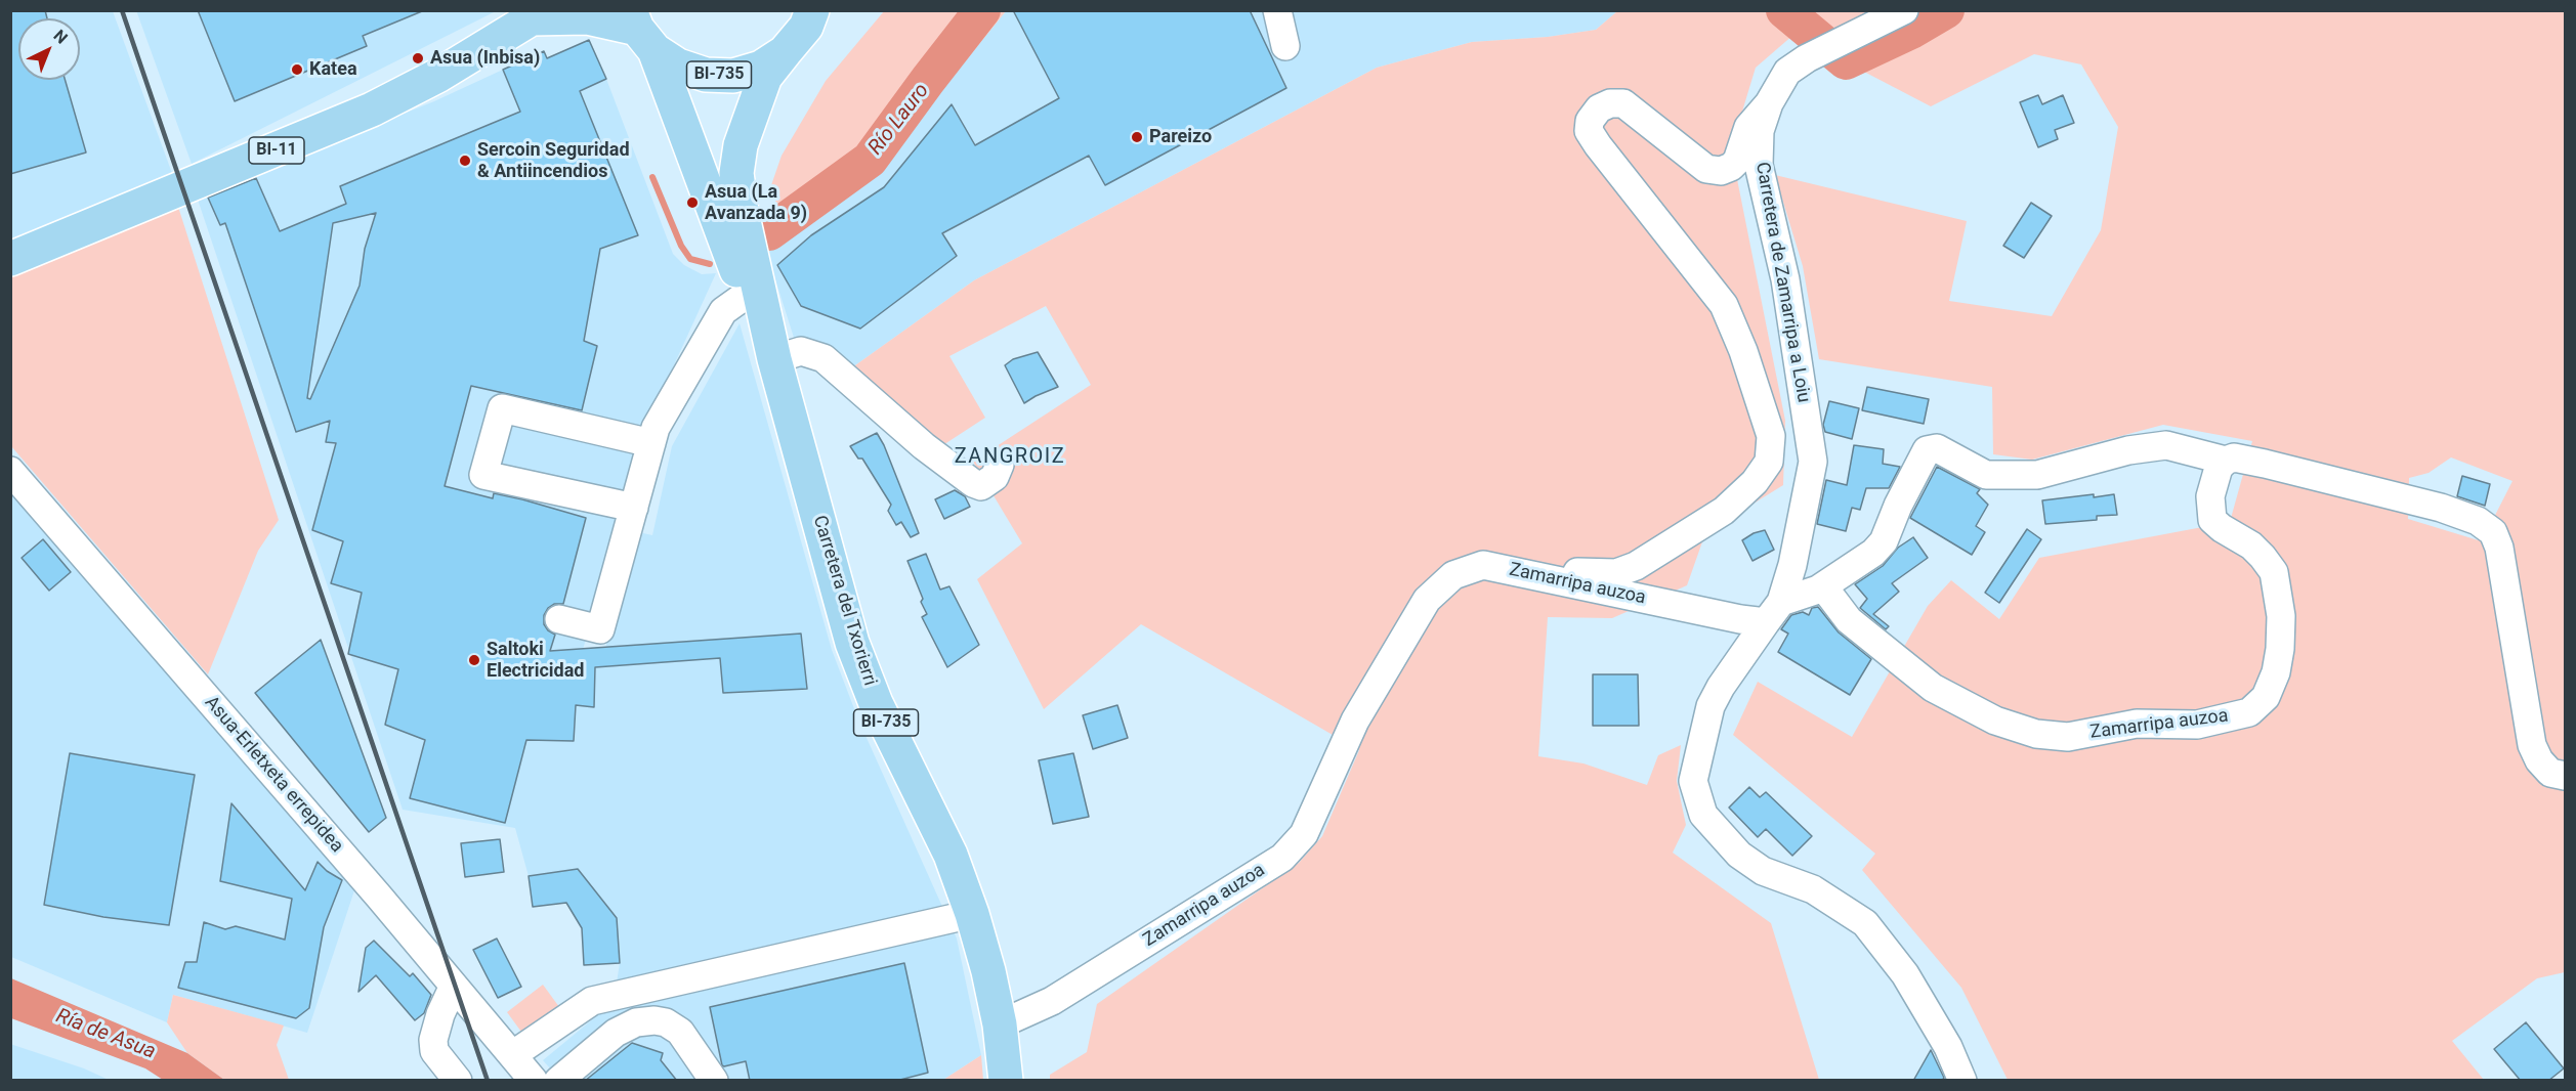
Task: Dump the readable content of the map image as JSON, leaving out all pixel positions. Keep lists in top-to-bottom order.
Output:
{
  "streets": {
    "main road": ["BI-735", "BI-11", "Carretera del Txorierri"],
    "street": ["Carretera de Zamarripa a Loiu", "Zamarripa auzoa", "Asua-Erletxeta errepidea"]
  },
  "crossings": [
    ["BI-735", "BI-11"],
    ["BI-735", "Carretera del Txorierri"],
    ["Carretera de Zamarripa a Loiu", "Zamarripa auzoa"],
    ["Zamarripa auzoa", "Carretera del Txorierri"]
  ],
  "districts": ["ZANGROIZ"],
  "water": ["Río Lauro", "Ría de Asua"],
  "places": [
    "Asua (Inbisa)",
    "Katea",
    "Pareizo",
    "Sercoin Seguridad & Antiincendios",
    "Asua (La Avanzada 9)",
    "Saltoki Electricidad"
  ],
  "north": "top right"
}
